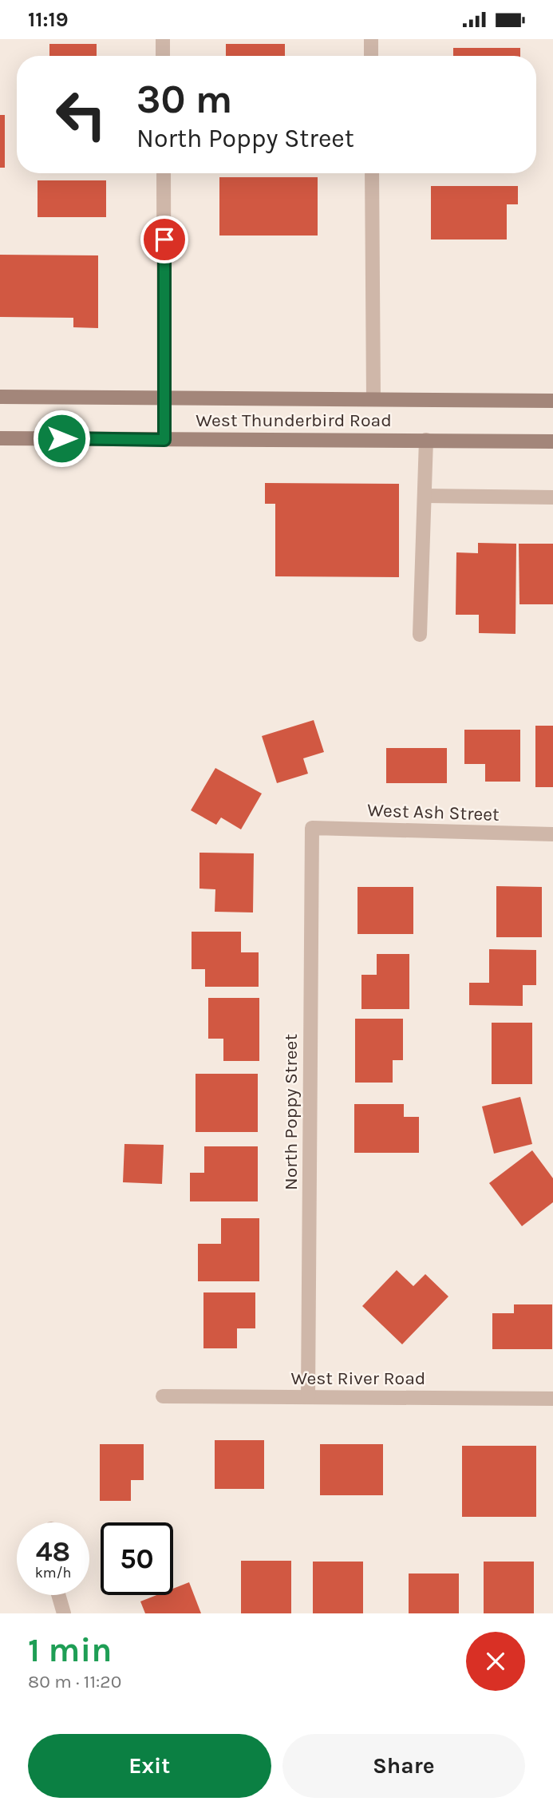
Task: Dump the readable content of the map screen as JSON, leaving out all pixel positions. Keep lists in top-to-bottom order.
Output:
{
  "streets": {
    "main road": ["West Thunderbird Road"],
    "street": ["West Ash Street", "North Poppy Street", "West River Road"]
  },
  "crossings": [
    ["West Ash Street", "North Poppy Street"],
    ["North Poppy Street", "West River Road"]
  ],
  "page": {
    "status": "11:19",
    "turn": ["30 m", "North Poppy Street"],
    "speed": "48 km/h",
    "limit": "50",
    "heading": ["1 min", "80 m · 11:20"],
    "buttons": ["Exit", "Share"]
  }
}
